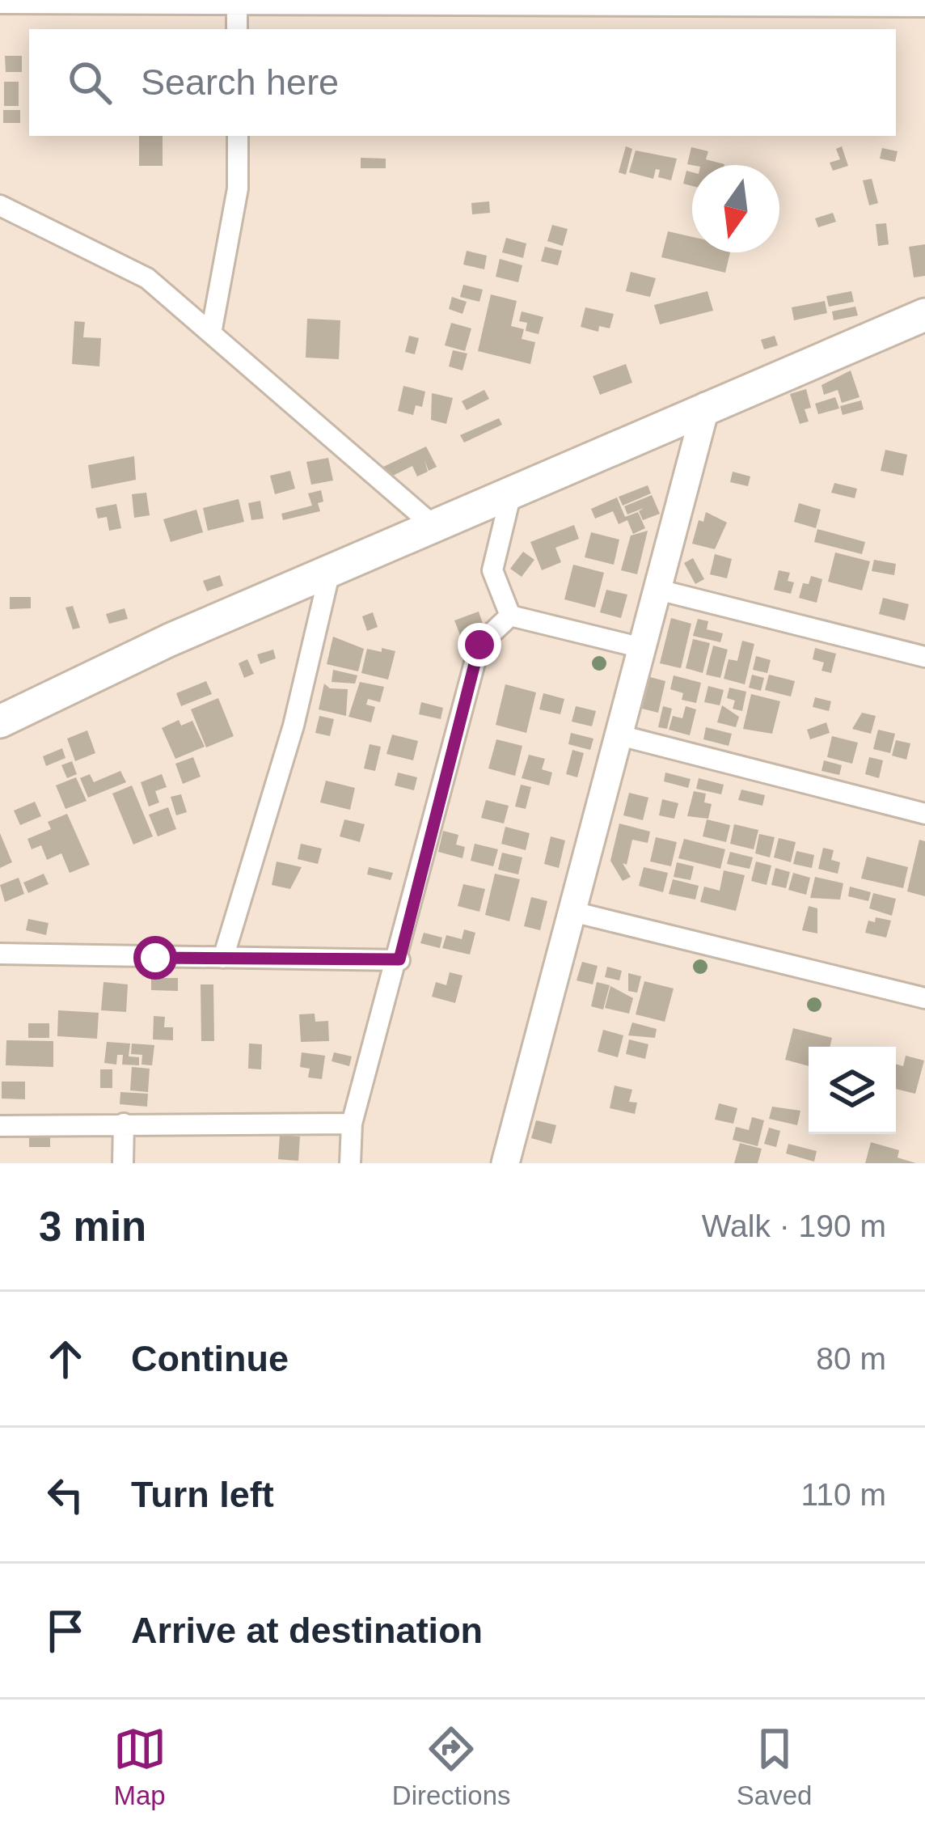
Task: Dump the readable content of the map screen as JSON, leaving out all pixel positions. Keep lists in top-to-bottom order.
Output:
{
  "north": "bottom",
  "page": {
    "search": "Search here",
    "heading": ["3 min", "Walk · 190 m"],
    "list": [
      ["Continue", "80 m"],
      ["Turn left", "110 m"],
      "Arrive at destination"
    ],
    "nav": ["Map", "Directions", "Saved"]
  }
}
